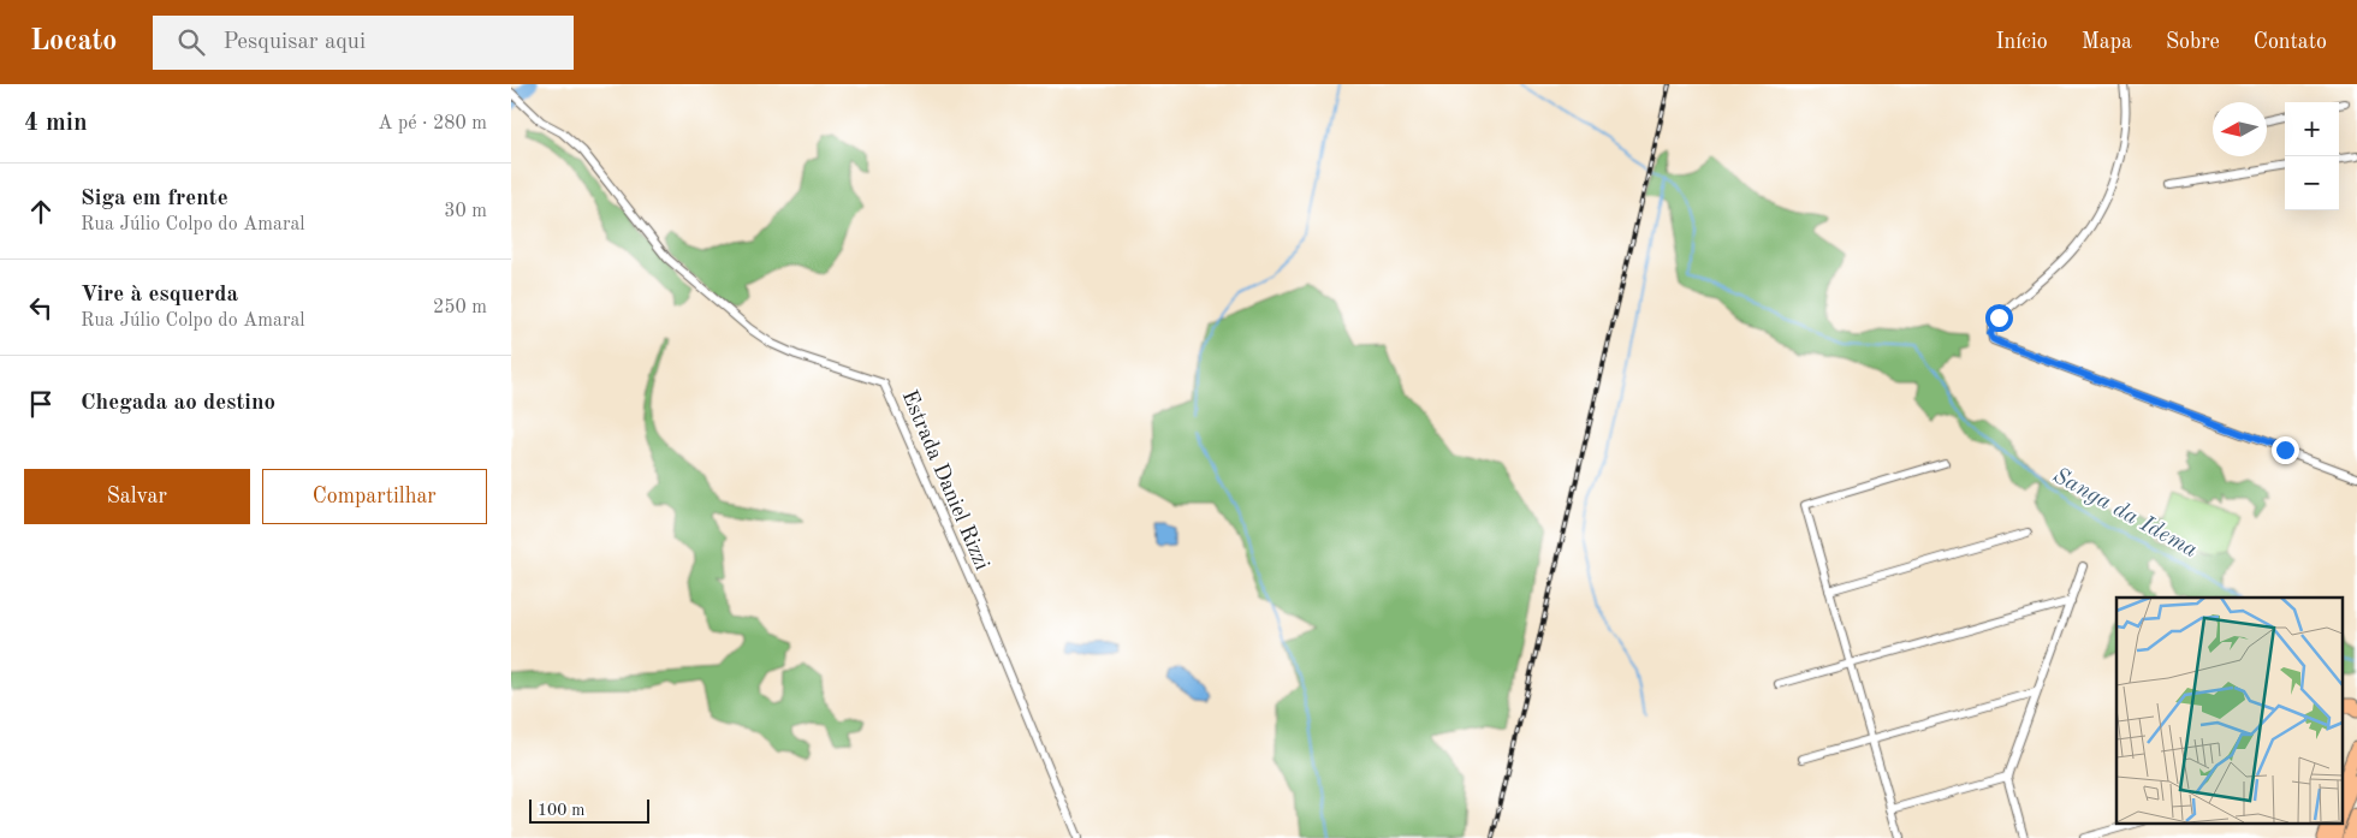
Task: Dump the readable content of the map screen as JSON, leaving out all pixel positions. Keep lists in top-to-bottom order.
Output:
{
  "streets": {
    "street": ["Estrada Daniel Rizzi"]
  },
  "water": ["Sanga da Idema"],
  "scale_bar": "100 m",
  "north": "left",
  "page": {
    "header": "Locato",
    "search": "Pesquisar aqui",
    "nav": [
      "Início",
      "Mapa",
      "Sobre",
      "Contato"
    ],
    "heading": ["4 min", "A pé · 280 m"],
    "map_buttons": ["+", "−"],
    "list": [
      ["Siga em frente", "Rua Júlio Colpo do Amaral", "30 m"],
      ["Vire à esquerda", "Rua Júlio Colpo do Amaral", "250 m"],
      "Chegada ao destino"
    ],
    "buttons": ["Salvar", "Compartilhar"],
    "scale": "100 m"
  }
}
